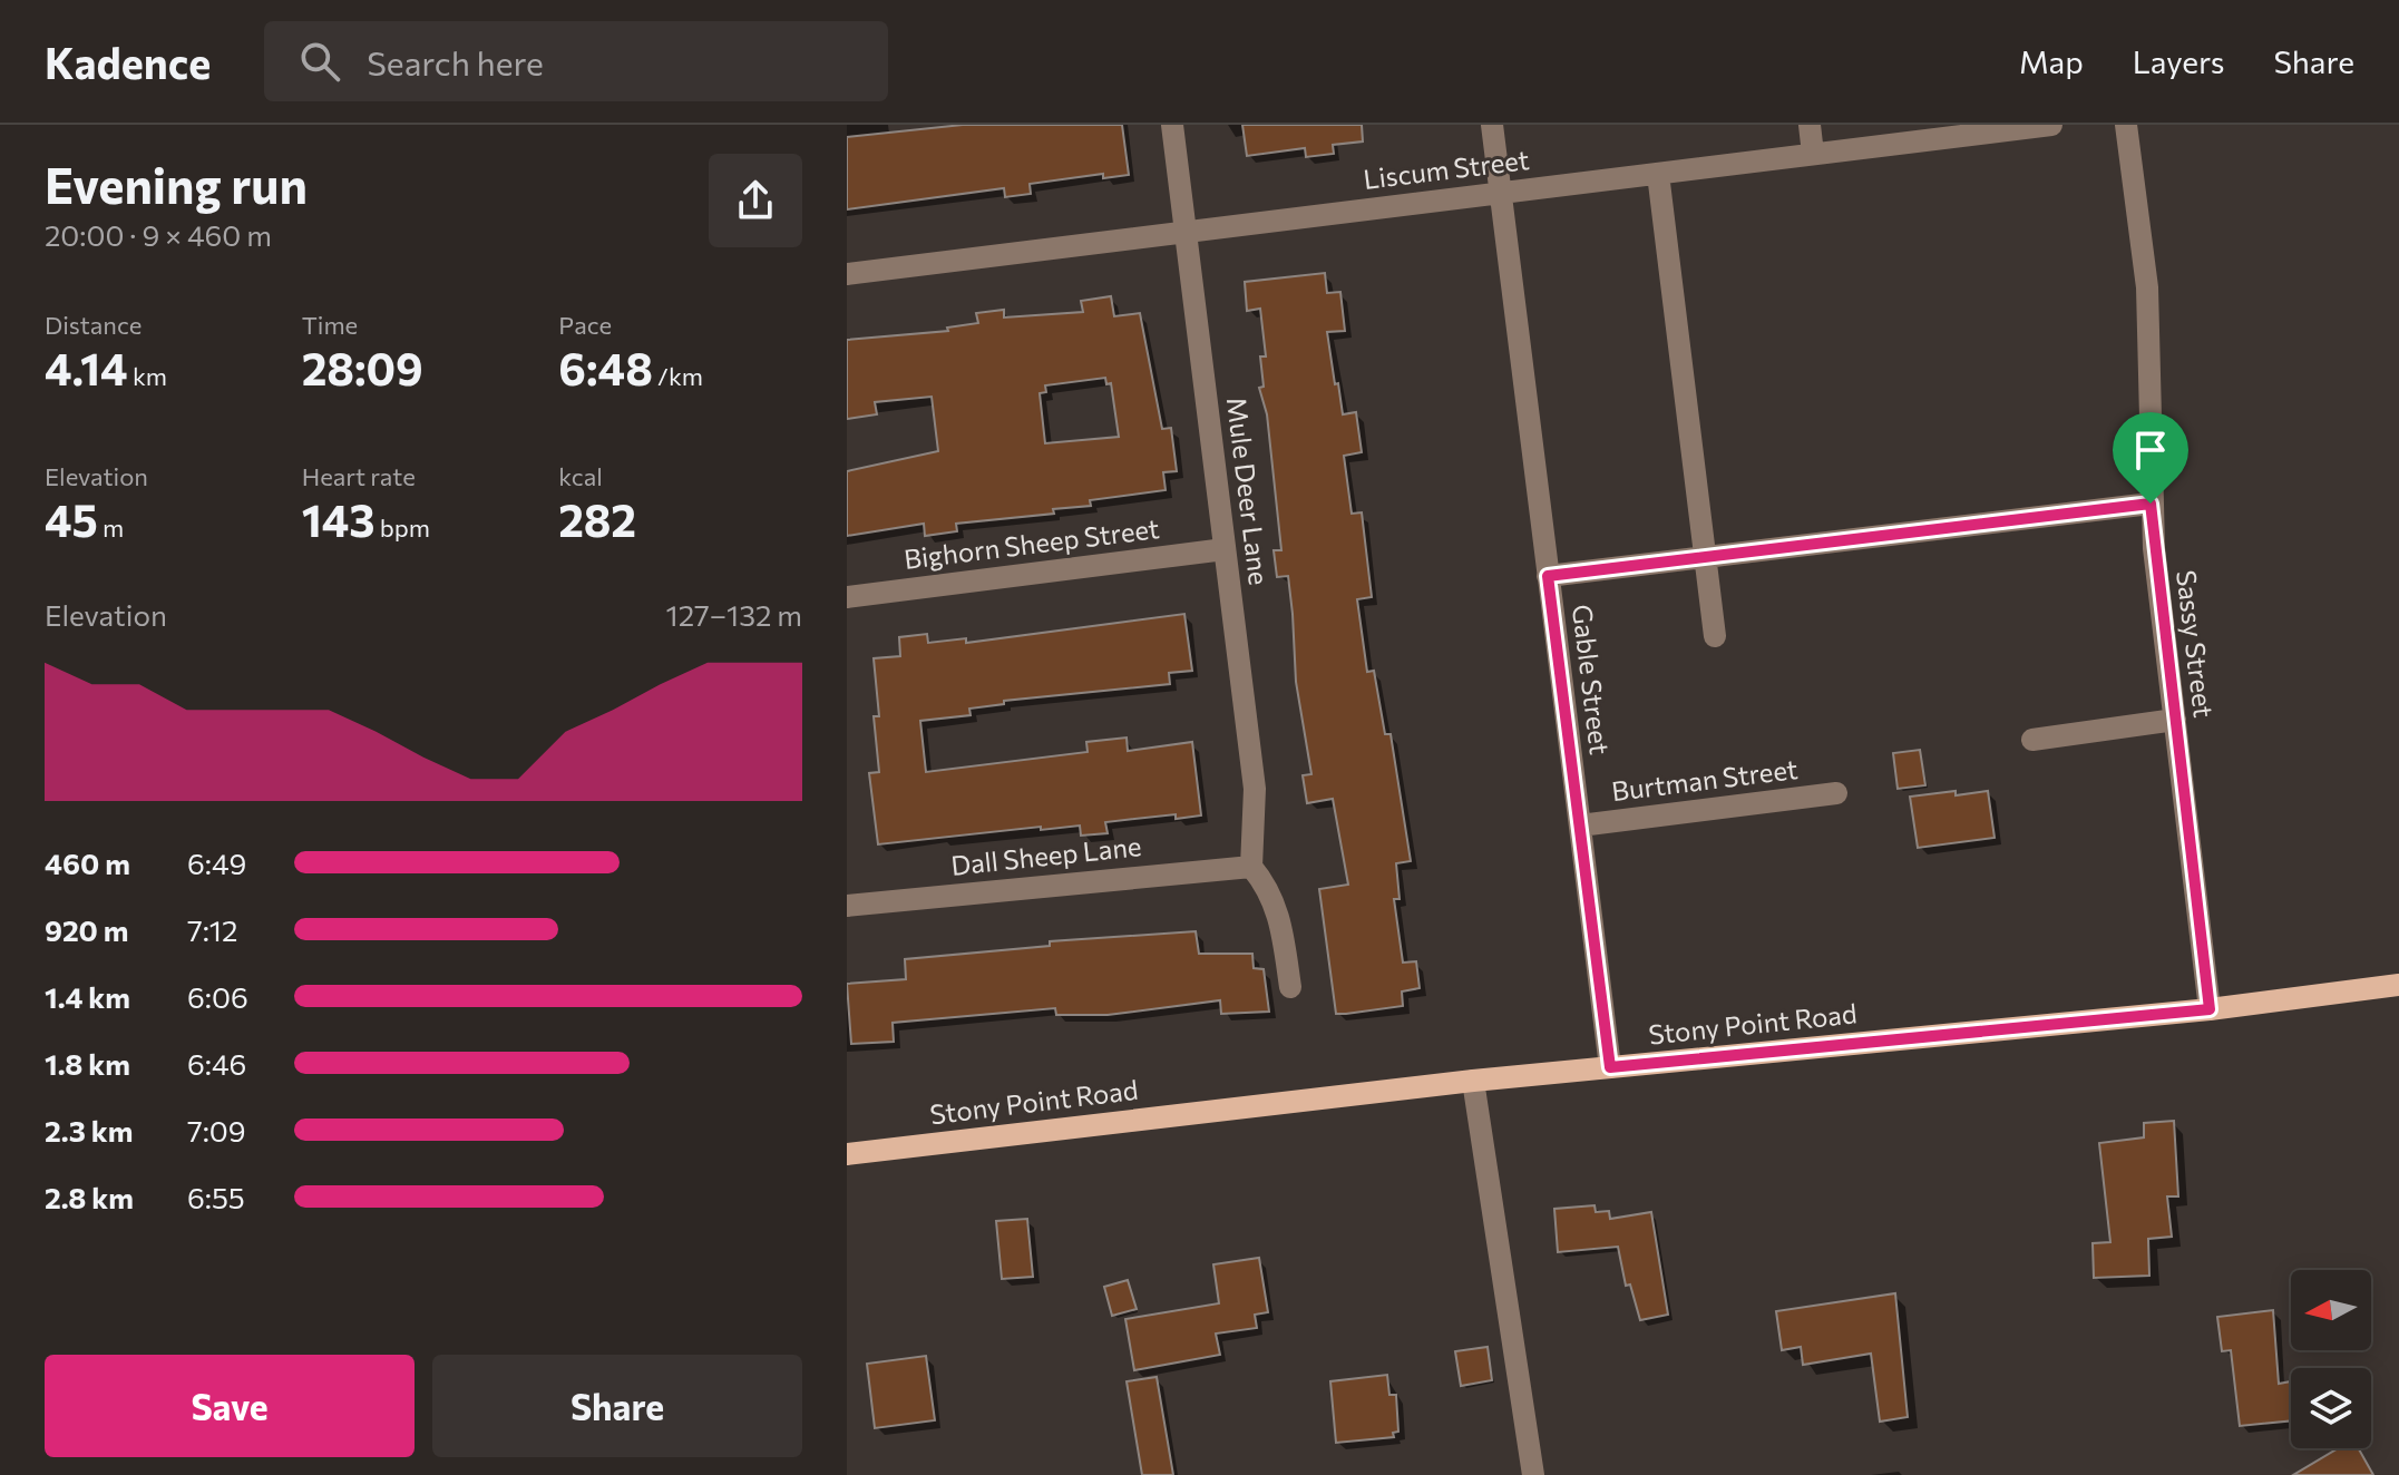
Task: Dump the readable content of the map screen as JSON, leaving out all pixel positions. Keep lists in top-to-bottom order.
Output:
{
  "streets": {
    "main road": ["Stony Point Road"],
    "street": [
      "Liscum Street",
      "Mule Deer Lane",
      "Bighorn Sheep Street",
      "Sassy Street",
      "Gable Street",
      "Burtman Street",
      "Dall Sheep Lane"
    ]
  },
  "crossings": [
    ["Liscum Street", "Mule Deer Lane"],
    ["Liscum Street", "Gable Street"],
    ["Mule Deer Lane", "Bighorn Sheep Street"],
    ["Mule Deer Lane", "Dall Sheep Lane"],
    ["Sassy Street", "Stony Point Road"],
    ["Gable Street", "Burtman Street"],
    ["Gable Street", "Stony Point Road"]
  ],
  "north": "left",
  "page": {
    "header": "Kadence",
    "search": "Search here",
    "nav": ["Map", "Layers", "Share"],
    "heading": ["Evening run", "20:00 · 9 × 460 m"],
    "stats": [
      ["Distance", "4.14 km"],
      ["Time", "28:09"],
      ["Pace", "6:48 /km"],
      ["Elevation", "45 m"],
      ["Heart rate", "143 bpm"],
      ["kcal", "282"]
    ],
    "chart": ["Elevation", "127–132 m"],
    "list": [
      {
        "name": "460 m",
        "note": "6:49"
      },
      {
        "name": "920 m",
        "note": "7:12"
      },
      {
        "name": "1.4 km",
        "note": "6:06"
      },
      {
        "name": "1.8 km",
        "note": "6:46"
      },
      {
        "name": "2.3 km",
        "note": "7:09"
      },
      {
        "name": "2.8 km",
        "note": "6:55"
      }
    ],
    "buttons": ["Save", "Share"]
  }
}
